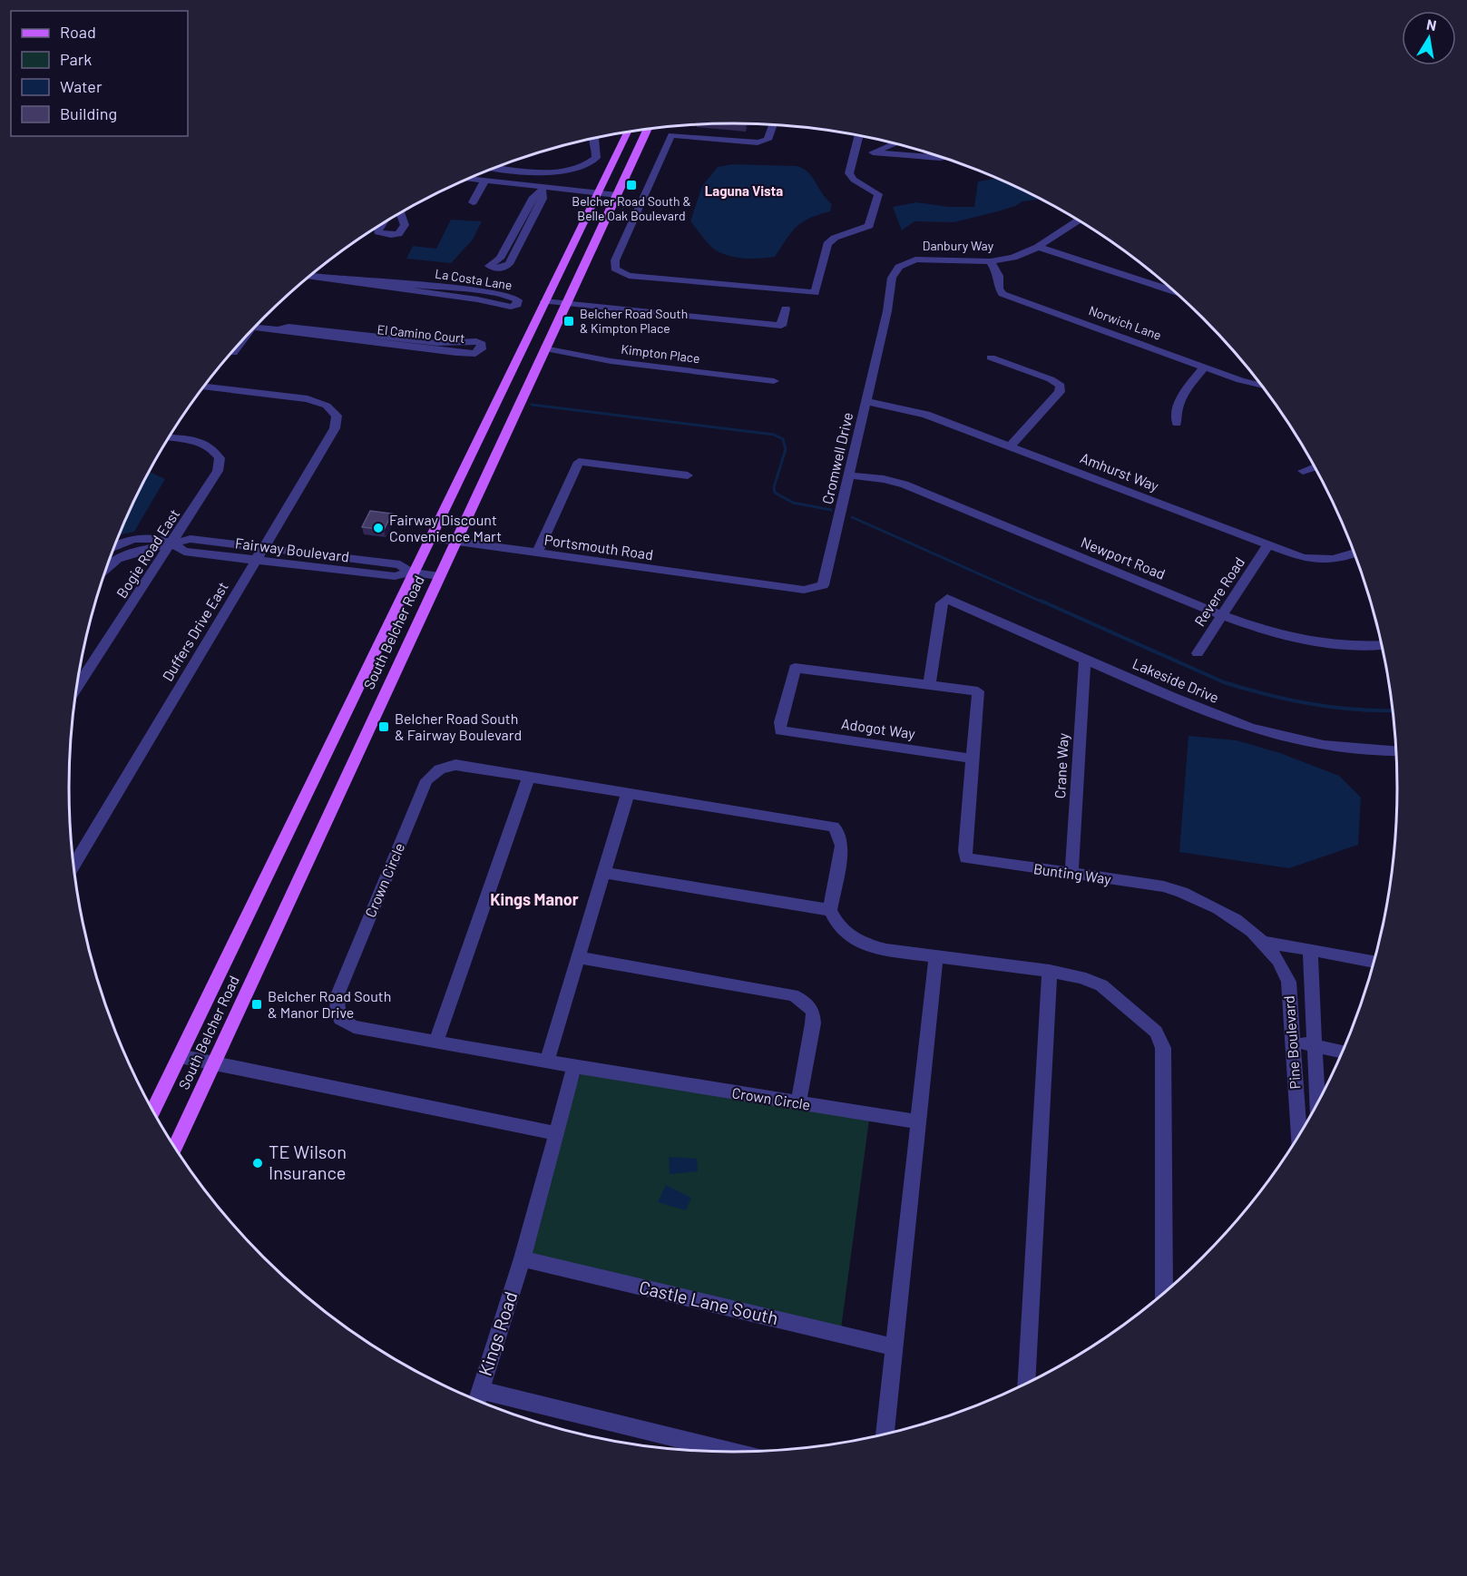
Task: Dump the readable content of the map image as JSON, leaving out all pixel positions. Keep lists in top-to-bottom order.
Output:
{
  "streets": {
    "main road": ["South Belcher Road"],
    "street": [
      "Danbury Way",
      "La Costa Lane",
      "Norwich Lane",
      "El Camino Court",
      "Kimpton Place",
      "Cromwell Drive",
      "Amhurst Way",
      "Portsmouth Road",
      "Fairway Boulevard",
      "Bogie Road East",
      "Newport Road",
      "Revere Road",
      "Duffers Drive East",
      "Lakeside Drive",
      "Adogot Way",
      "Crane Way",
      "Bunting Way",
      "Crown Circle",
      "Pine Boulevard",
      "Castle Lane South",
      "Kings Road"
    ]
  },
  "crossings": [
    ["Danbury Way", "Norwich Lane"],
    ["Danbury Way", "Cromwell Drive"],
    ["Kimpton Place", "South Belcher Road"],
    ["Cromwell Drive", "Amhurst Way"],
    ["Cromwell Drive", "Portsmouth Road"],
    ["Cromwell Drive", "Newport Road"],
    ["Amhurst Way", "Revere Road"],
    ["Portsmouth Road", "South Belcher Road"],
    ["Fairway Boulevard", "Bogie Road East"],
    ["Fairway Boulevard", "Duffers Drive East"],
    ["Fairway Boulevard", "South Belcher Road"],
    ["Newport Road", "Revere Road"],
    ["Lakeside Drive", "Adogot Way"],
    ["Lakeside Drive", "Crane Way"],
    ["Adogot Way", "Bunting Way"],
    ["Crane Way", "Bunting Way"],
    ["Bunting Way", "Pine Boulevard"],
    ["Crown Circle", "Kings Road"],
    ["Castle Lane South", "Kings Road"]
  ],
  "districts": ["Laguna Vista", "Kings Manor"],
  "places": {
    "transit": [
      "Belcher Road South & Belle Oak Boulevard",
      "Belcher Road South & Kimpton Place",
      "Belcher Road South & Fairway Boulevard",
      "Belcher Road South & Manor Drive"
    ],
    "other": ["Fairway Discount Convenience Mart", "TE Wilson Insurance"]
  },
  "legend": [
    "Road",
    "Park",
    "Water",
    "Building"
  ],
  "north": "top"
}
